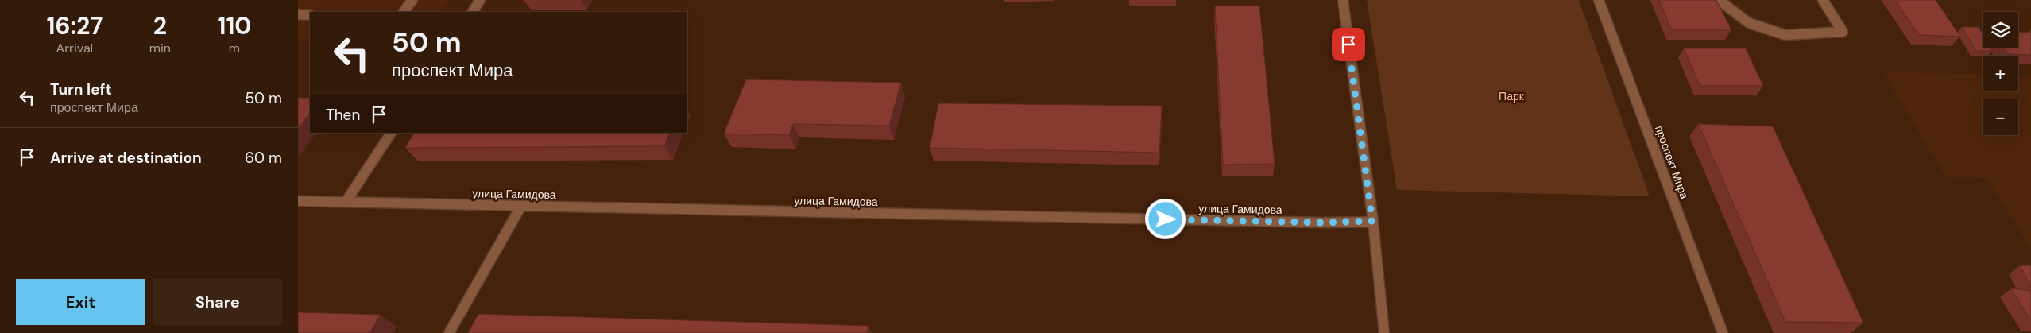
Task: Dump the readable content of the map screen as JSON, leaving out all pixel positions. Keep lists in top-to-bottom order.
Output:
{
  "streets": {
    "street": ["проспект Мира", "улица Гамидова"]
  },
  "parks": ["Парк"],
  "page": {
    "eta": [
      "16:27",
      "Arrival",
      "2",
      "min",
      "110",
      "m"
    ],
    "map_buttons": ["+", "−"],
    "turn": ["50 m", "проспект Мира"],
    "list": [
      {
        "name": "Turn left",
        "note": "проспект Мира",
        "value": "50 m"
      },
      {
        "name": "Arrive at destination",
        "value": "60 m"
      }
    ],
    "then": "Then",
    "buttons": ["Exit", "Share"]
  }
}
